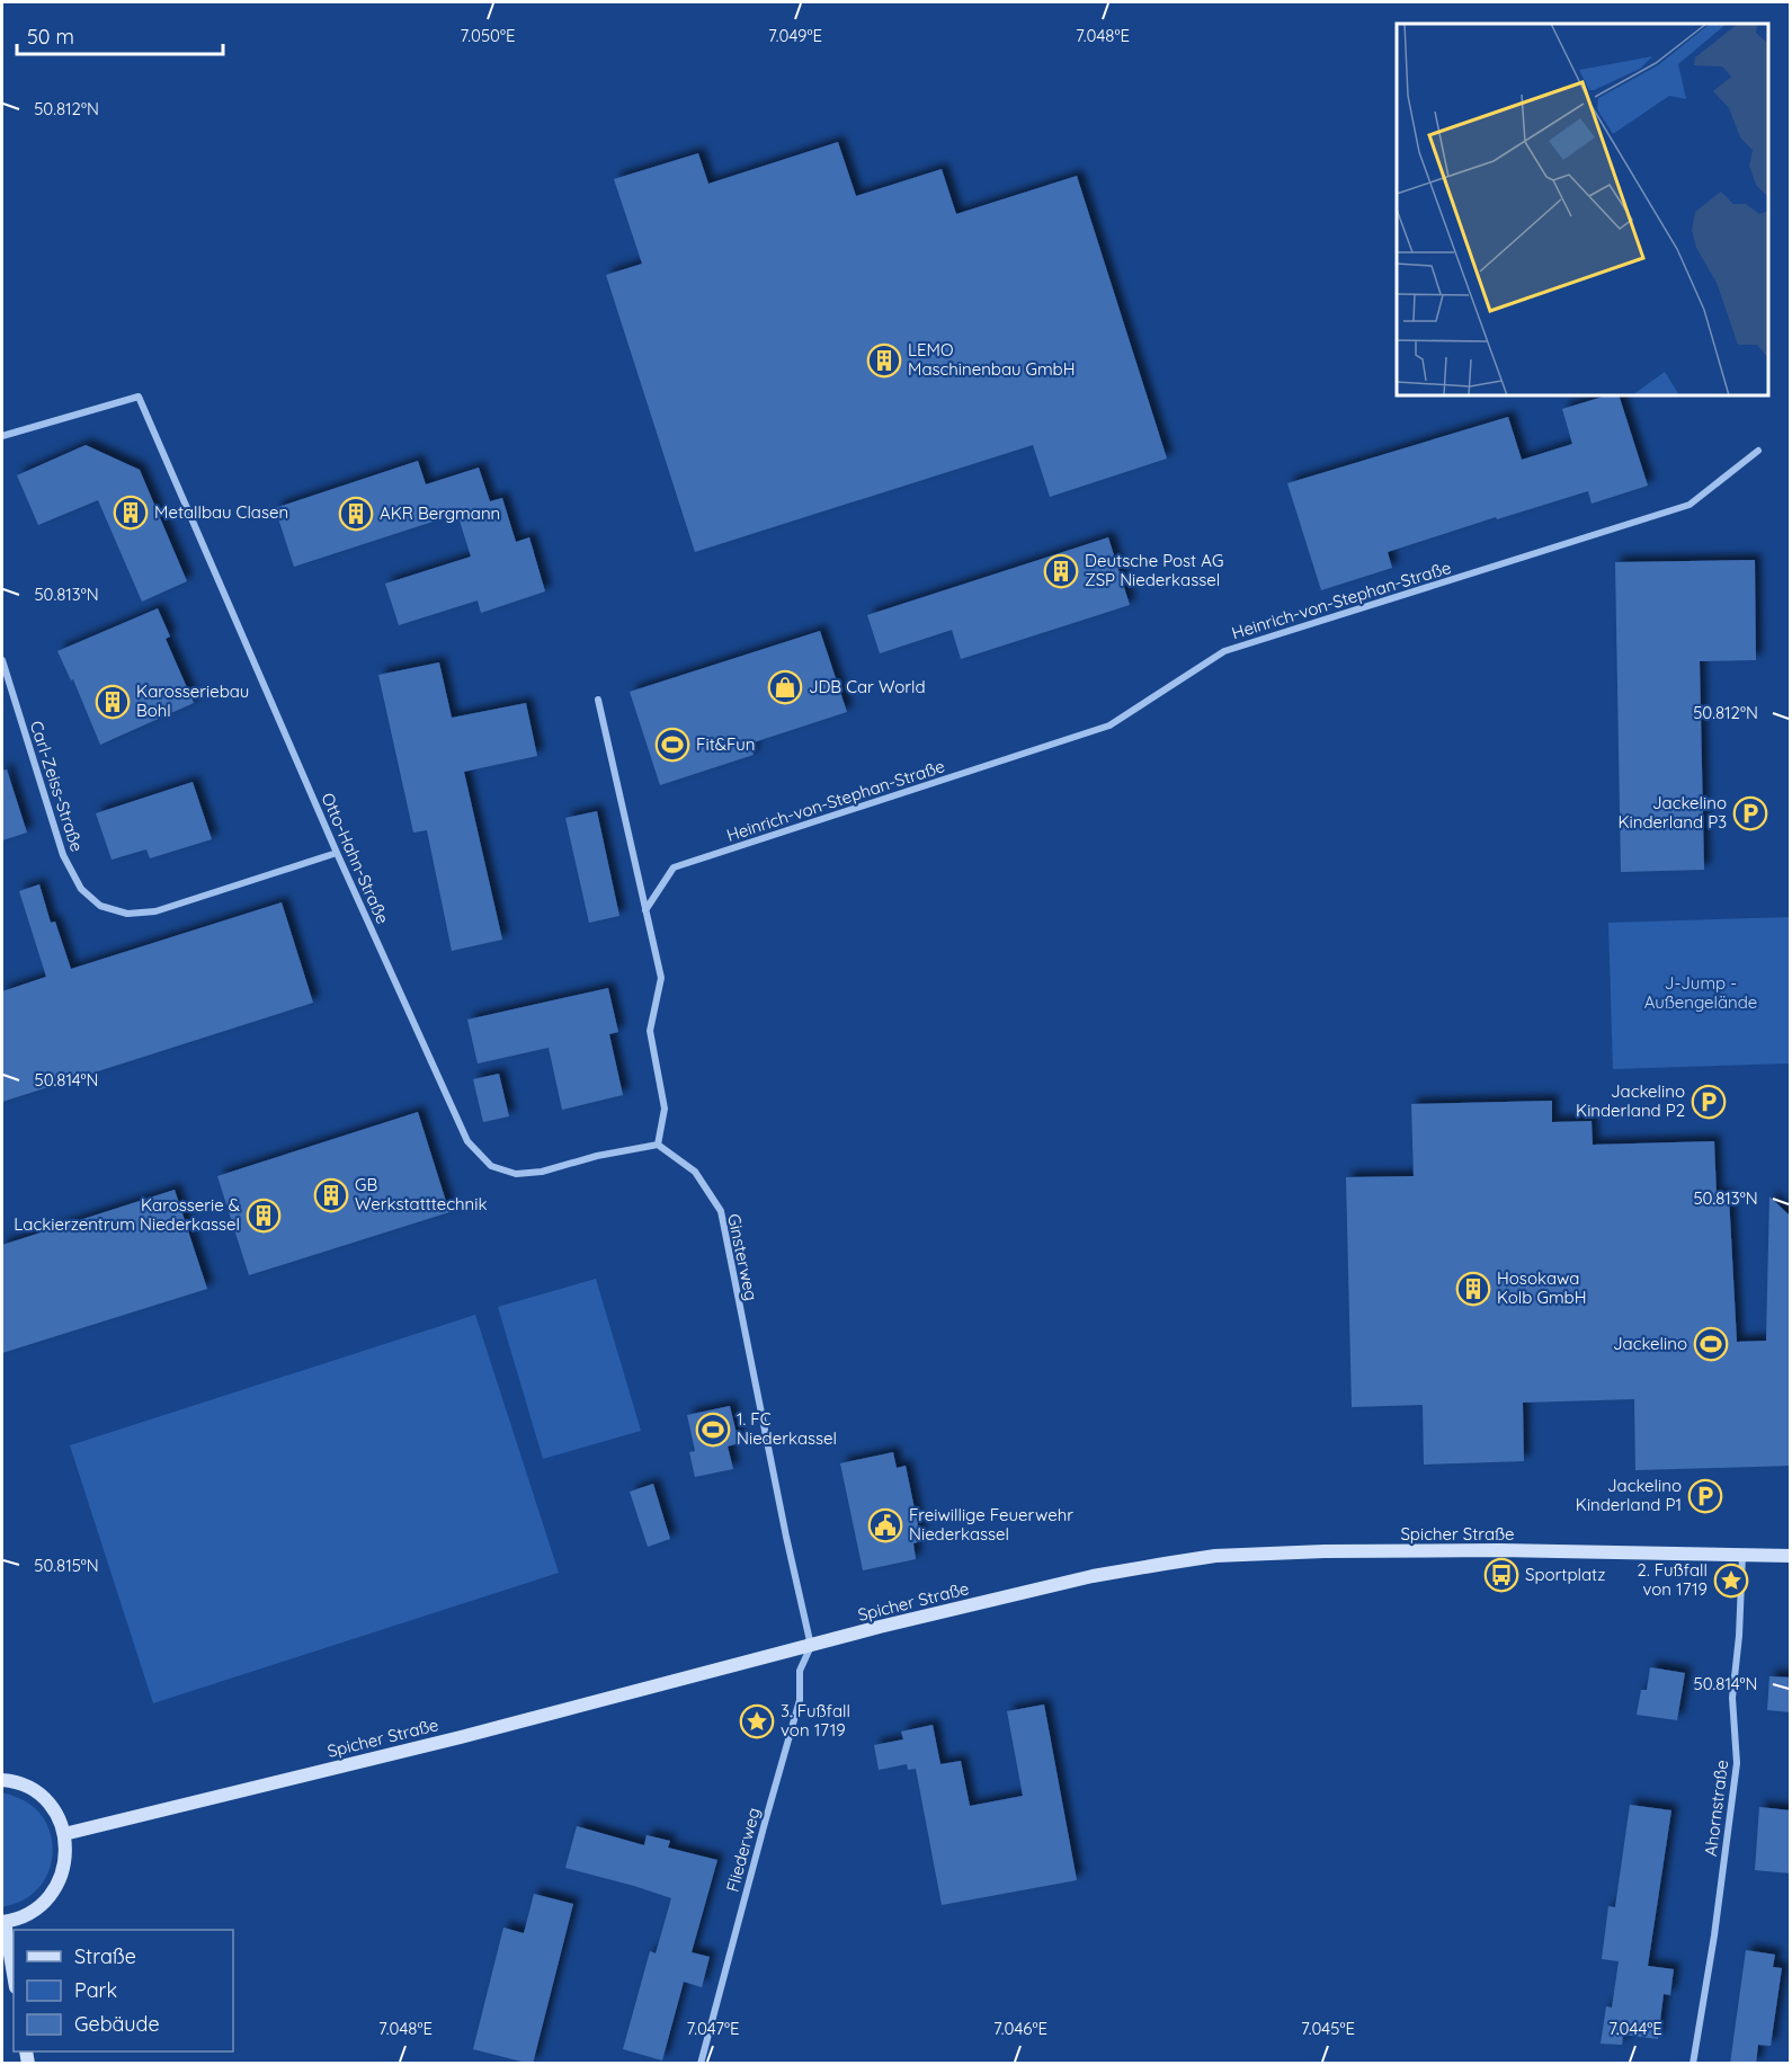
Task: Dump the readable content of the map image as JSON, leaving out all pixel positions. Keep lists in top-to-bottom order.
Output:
{
  "streets": {
    "street": [
      "Heinrich-von-Stephan-Straße",
      "Carl-Zeiss-Straße",
      "Otto-Hahn-Straße",
      "Ginsterweg",
      "Spicher Straße",
      "Ahornstraße",
      "Fliederweg"
    ]
  },
  "crossings": [
    ["Carl-Zeiss-Straße", "Otto-Hahn-Straße"],
    ["Otto-Hahn-Straße", "Ginsterweg"],
    ["Ginsterweg", "Spicher Straße"],
    ["Ginsterweg", "Fliederweg"],
    ["Spicher Straße", "Ahornstraße"],
    ["Spicher Straße", "Fliederweg"]
  ],
  "parks": ["J-Jump - Außengelände"],
  "places": {
    "building": [
      "LEMO Maschinenbau GmbH",
      "Metallbau Clasen",
      "AKR Bergmann",
      "Deutsche Post AG ZSP Niederkassel",
      "Karosseriebau Bohl",
      "GB Werkstatttechnik",
      "Karosserie & Lackierzentrum Niederkassel",
      "Hosokawa Kolb GmbH"
    ],
    "shop": ["JDB Car World"],
    "sports": ["Fit&Fun", "Jackelino", "1. FC Niederkassel"],
    "parking": ["Jackelino Kinderland P3", "Jackelino Kinderland P2", "Jackelino Kinderland P1"],
    "public building": ["Freiwillige Feuerwehr Niederkassel"],
    "bus stop": ["Sportplatz"],
    "place": ["2. Fußfall von 1719", "3. Fußfall von 1719"]
  },
  "legend": ["Straße", "Park", "Gebäude"],
  "scale_bar": "50 m",
  "coordinates": [
    "7.049°E",
    "7.048°E",
    "7.050°E",
    "50.812°N",
    "50.813°N",
    "50.814°N",
    "50.815°N",
    "7.047°E",
    "7.046°E",
    "7.045°E",
    "7.044°E"
  ]
}
